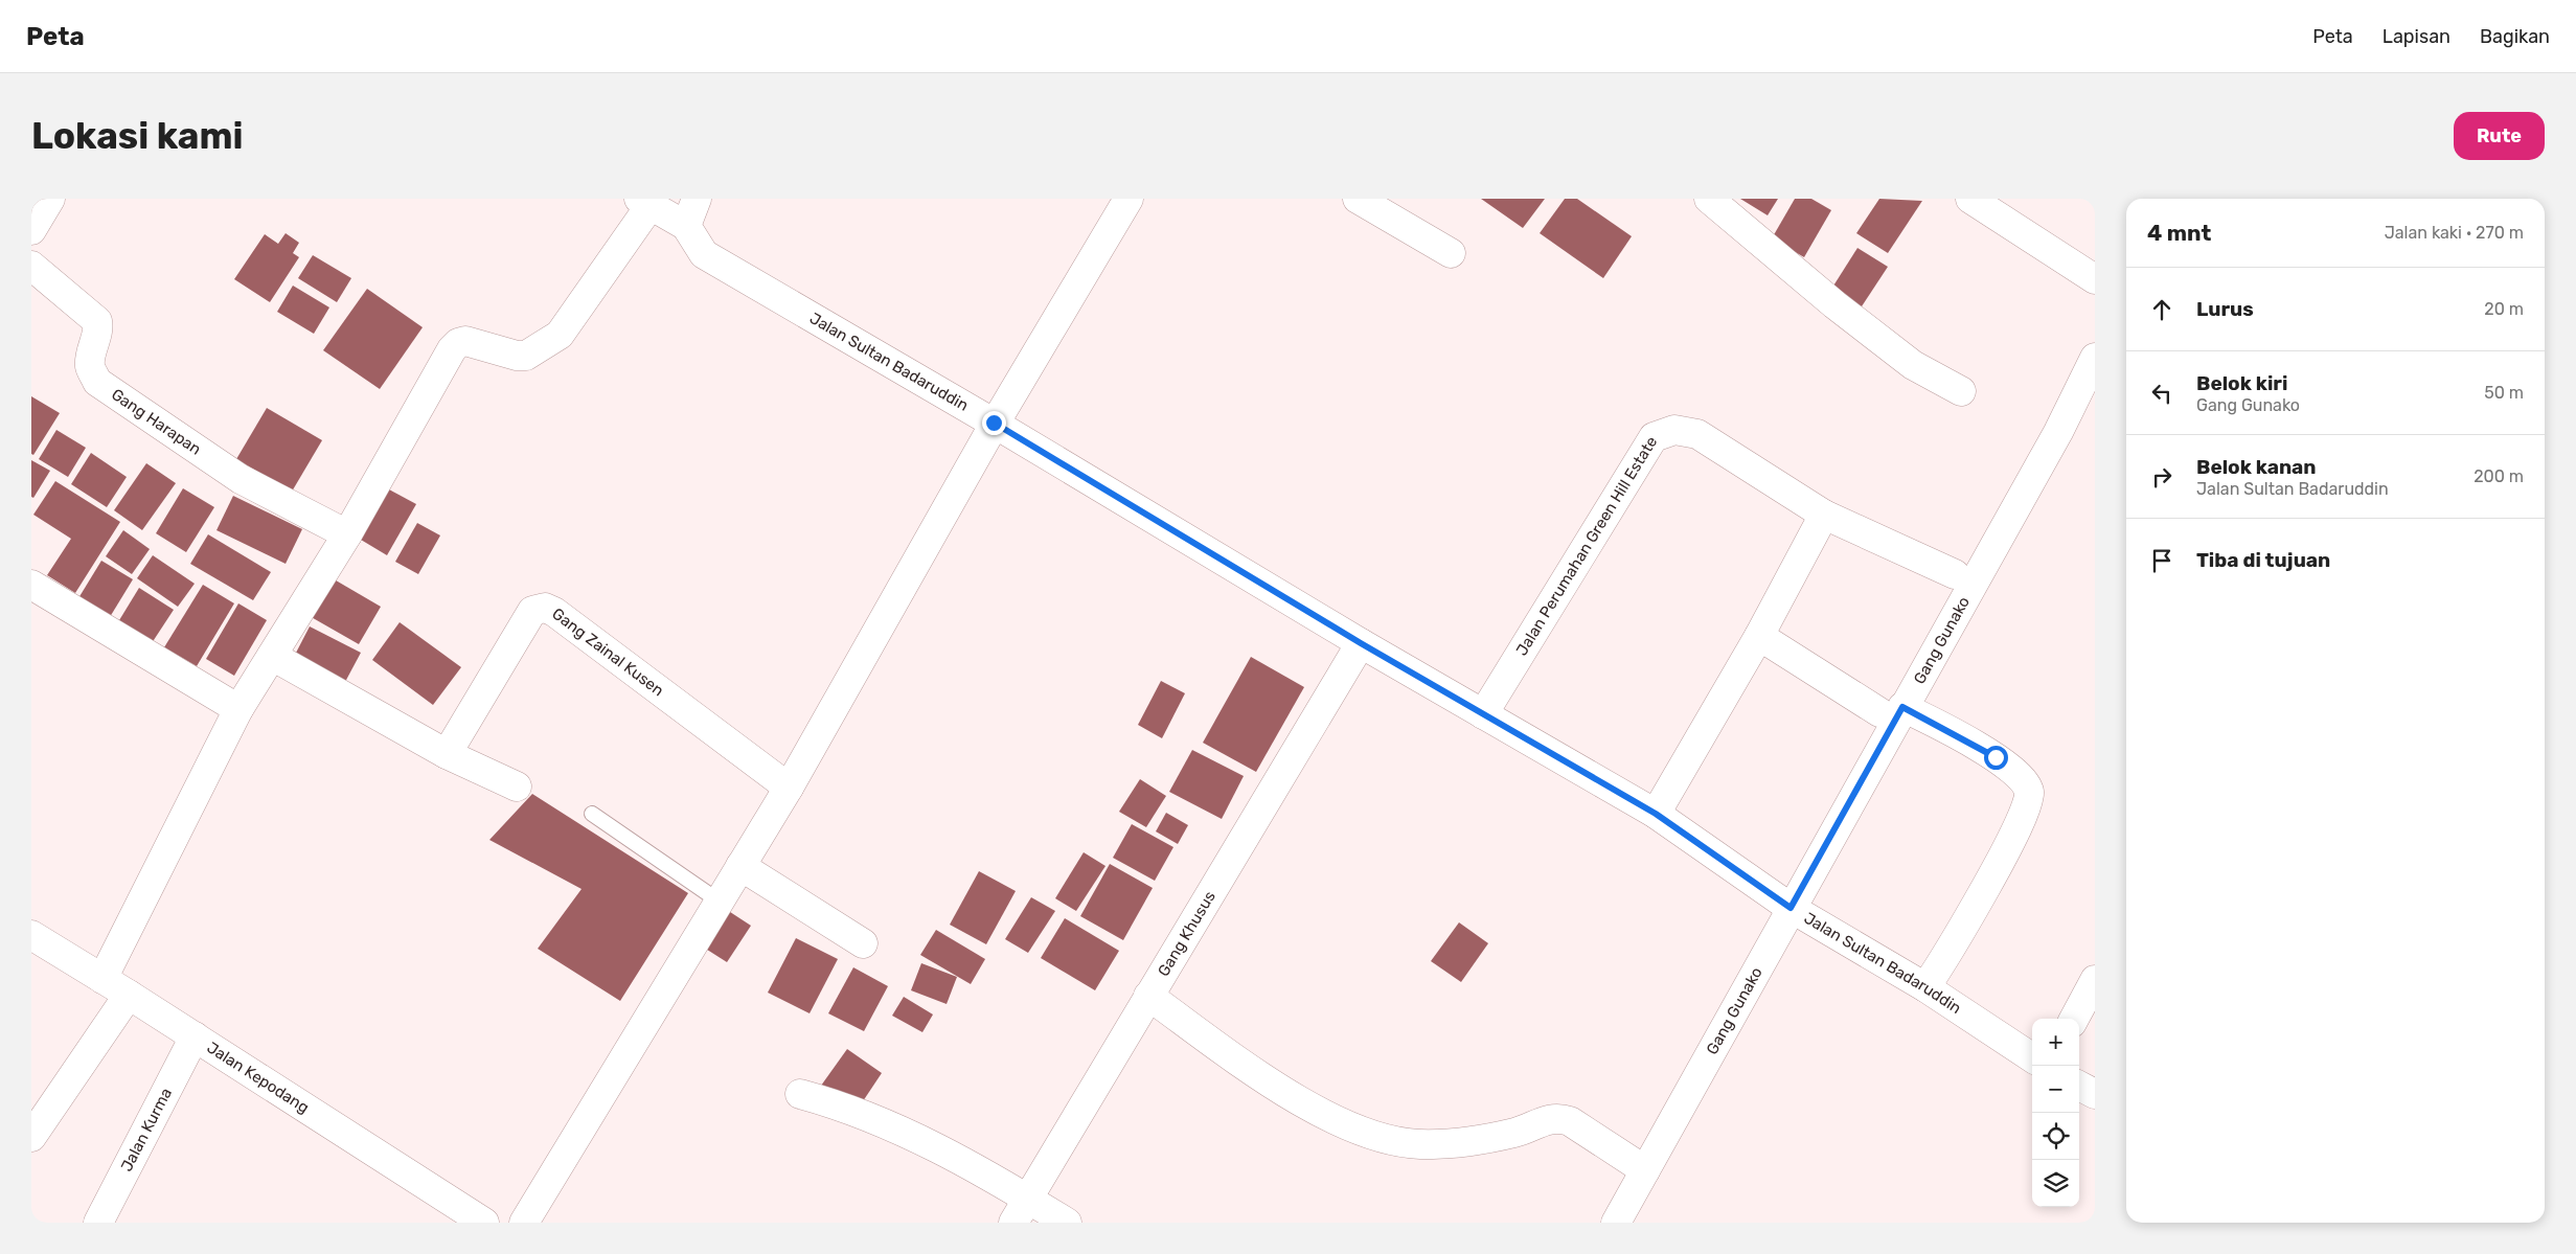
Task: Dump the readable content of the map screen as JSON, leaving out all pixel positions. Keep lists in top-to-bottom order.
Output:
{
  "streets": {
    "street": [
      "Jalan Sultan Badaruddin",
      "Gang Harapan",
      "Jalan Perumahan Green Hill Estate",
      "Gang Gunako",
      "Gang Zainal Kusen",
      "Gang Khusus",
      "Jalan Kepodang",
      "Jalan Kurma"
    ]
  },
  "crossings": [
    ["Jalan Sultan Badaruddin", "Jalan Perumahan Green Hill Estate"],
    ["Jalan Sultan Badaruddin", "Gang Gunako"],
    ["Jalan Sultan Badaruddin", "Gang Khusus"],
    ["Jalan Kepodang", "Jalan Kurma"]
  ],
  "page": {
    "header": "Peta",
    "nav": ["Peta", "Lapisan", "Bagikan"],
    "buttons": "Rute",
    "title": "Lokasi kami",
    "heading": ["4 mnt", "Jalan kaki · 270 m"],
    "list": [
      ["Lurus", "20 m"],
      ["Belok kiri", "Gang Gunako", "50 m"],
      ["Belok kanan", "Jalan Sultan Badaruddin", "200 m"],
      "Tiba di tujuan"
    ],
    "map_buttons": ["+", "−"]
  }
}
